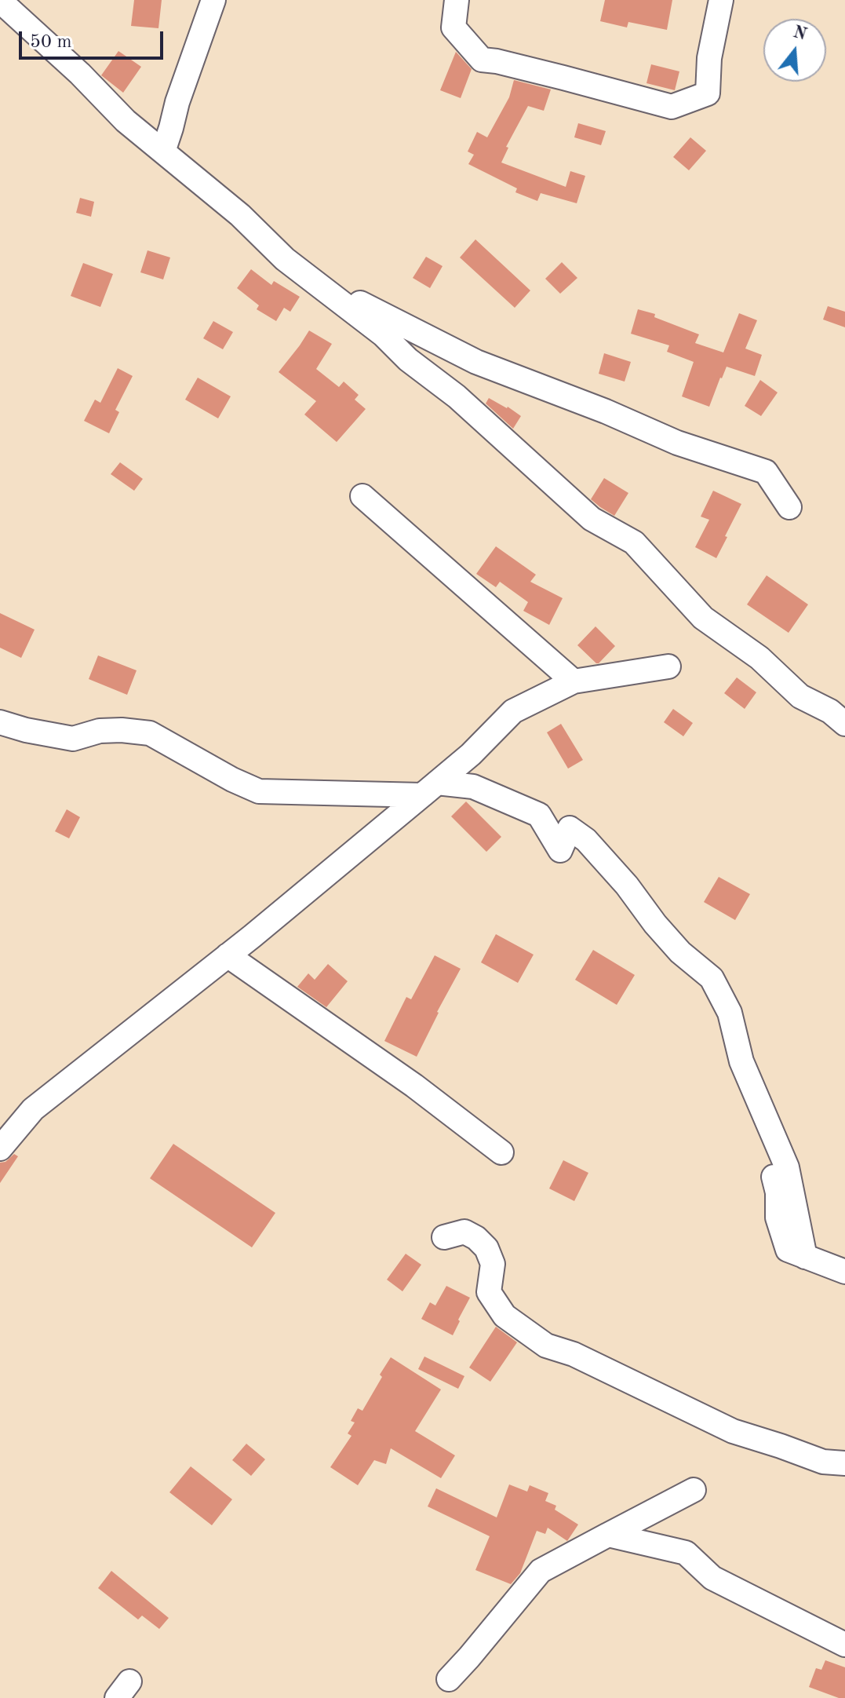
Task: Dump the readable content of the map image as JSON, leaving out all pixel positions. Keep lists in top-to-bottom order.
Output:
{
  "scale_bar": "50 m",
  "north": "top"
}
